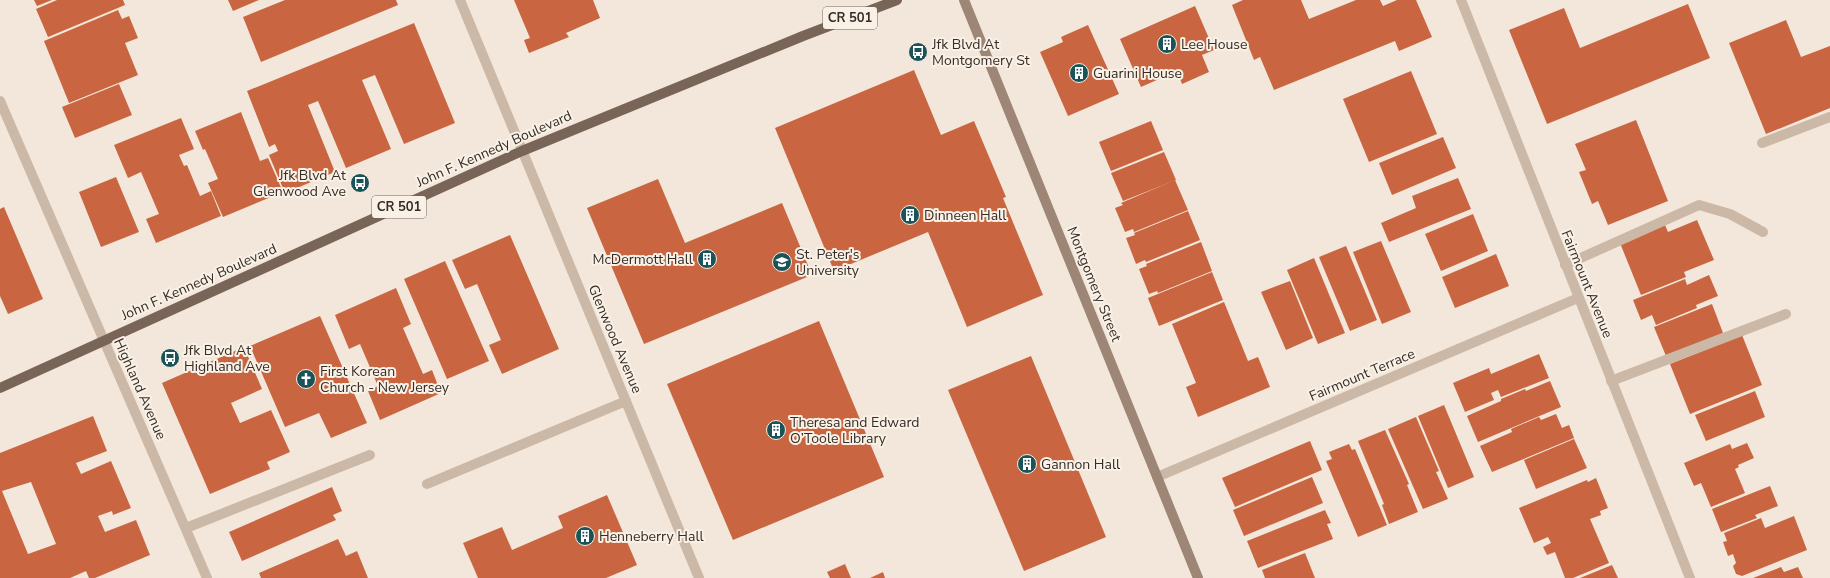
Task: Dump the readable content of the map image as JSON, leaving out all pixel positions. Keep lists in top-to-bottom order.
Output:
{
  "streets": {
    "main road": ["CR 501", "John F. Kennedy Boulevard", "Montgomery Street"],
    "street": [
      "Fairmount Avenue",
      "Glenwood Avenue",
      "Fairmount Terrace",
      "Highland Avenue"
    ]
  },
  "crossings": [
    ["John F. Kennedy Boulevard", "Glenwood Avenue"],
    ["John F. Kennedy Boulevard", "Highland Avenue"],
    ["Montgomery Street", "Fairmount Terrace"],
    ["Fairmount Avenue", "Fairmount Terrace"]
  ],
  "places": {
    "building": [
      "Lee House",
      "Guarini House",
      "Dinneen Hall",
      "McDermott Hall",
      "Theresa and Edward O’Toole Library",
      "Gannon Hall",
      "Henneberry Hall"
    ],
    "bus stop": ["Jfk Blvd At Montgomery St", "Jfk Blvd At Glenwood Ave", "Jfk Blvd At Highland Ave"],
    "school or university": ["St. Peter's University"],
    "church": ["First Korean Church - New Jersey"]
  }
}
